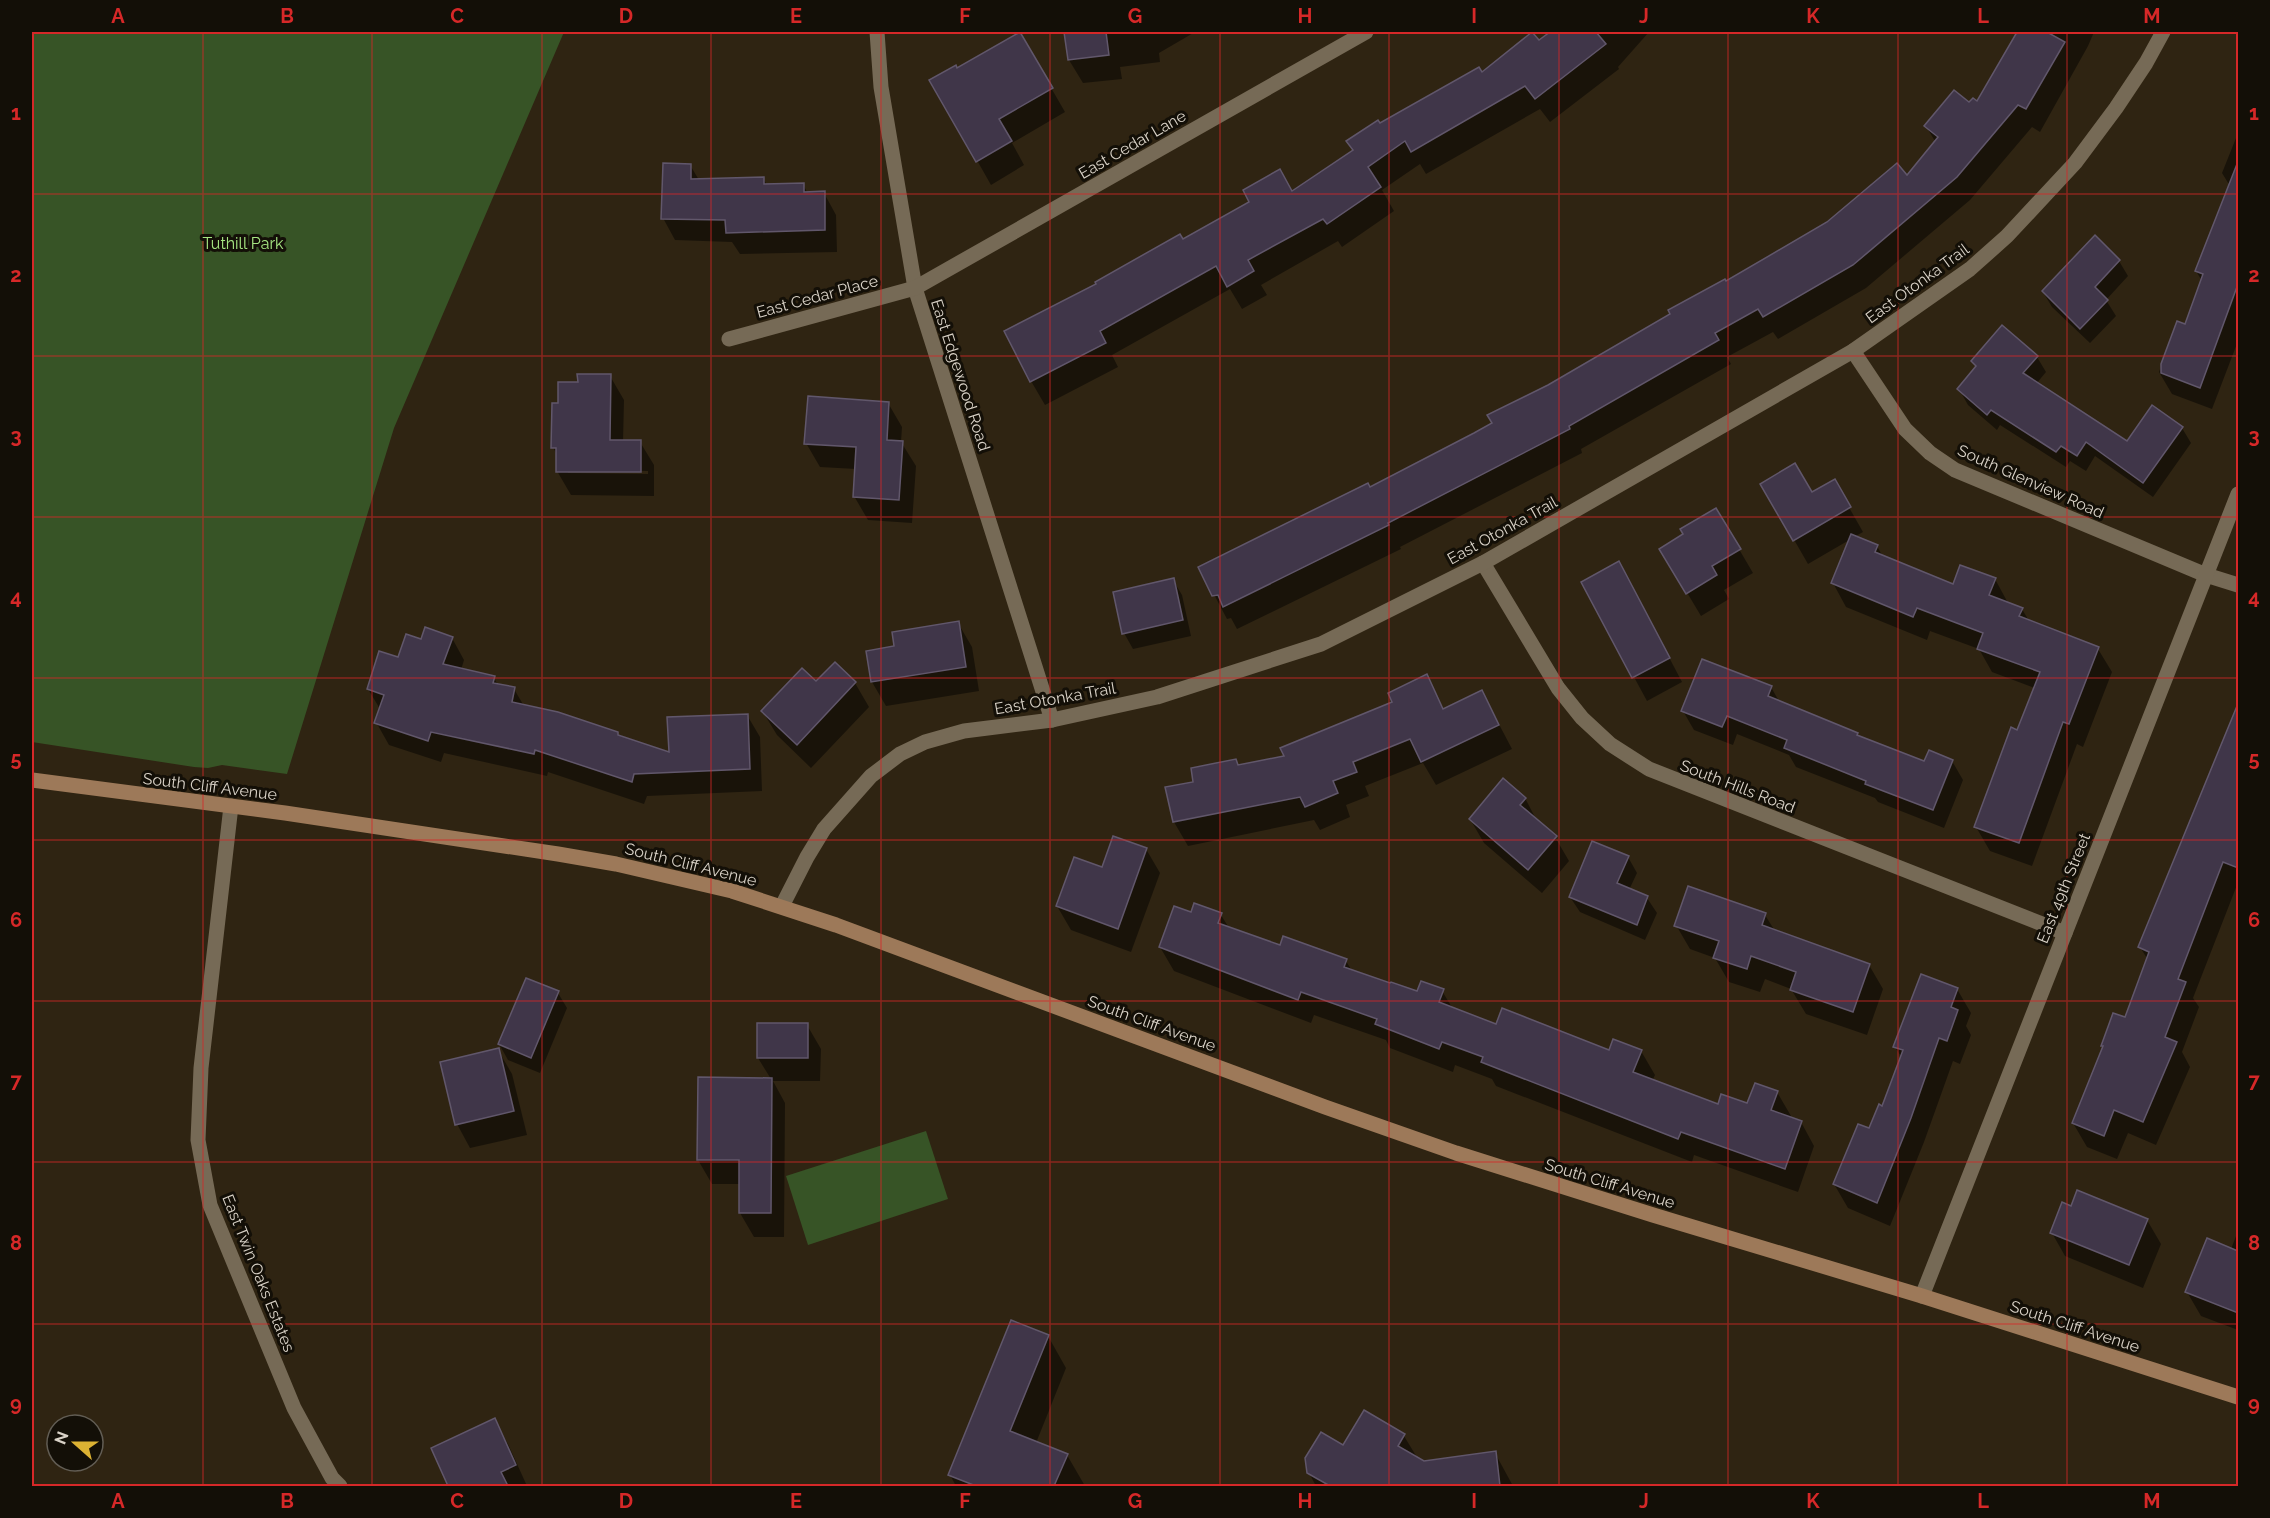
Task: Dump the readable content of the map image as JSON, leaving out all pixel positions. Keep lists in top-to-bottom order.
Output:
{
  "streets": {
    "main road": ["South Cliff Avenue"],
    "street": [
      "East Cedar Lane",
      "East Otonka Trail",
      "East Cedar Place",
      "East Edgewood Road",
      "South Glenview Road",
      "South Hills Road",
      "East 49th Street",
      "East Twin Oaks Estates"
    ]
  },
  "crossings": [
    ["East Cedar Lane", "East Cedar Place"],
    ["East Cedar Lane", "East Edgewood Road"],
    ["East Otonka Trail", "East Edgewood Road"],
    ["East Otonka Trail", "South Glenview Road"],
    ["East Otonka Trail", "South Cliff Avenue"],
    ["East Otonka Trail", "South Hills Road"],
    ["East Cedar Place", "East Edgewood Road"],
    ["South Glenview Road", "East 49th Street"],
    ["South Cliff Avenue", "East 49th Street"],
    ["South Cliff Avenue", "East Twin Oaks Estates"],
    ["South Hills Road", "East 49th Street"]
  ],
  "parks": ["Tuthill Park"],
  "north": "left",
  "grid": {
    "columns": [
      "A",
      "B",
      "C",
      "D",
      "E",
      "F",
      "G",
      "H",
      "I",
      "J",
      "K",
      "L",
      "M"
    ],
    "rows": [
      "1",
      "2",
      "3",
      "4",
      "5",
      "6",
      "7",
      "8",
      "9"
    ]
  }
}
